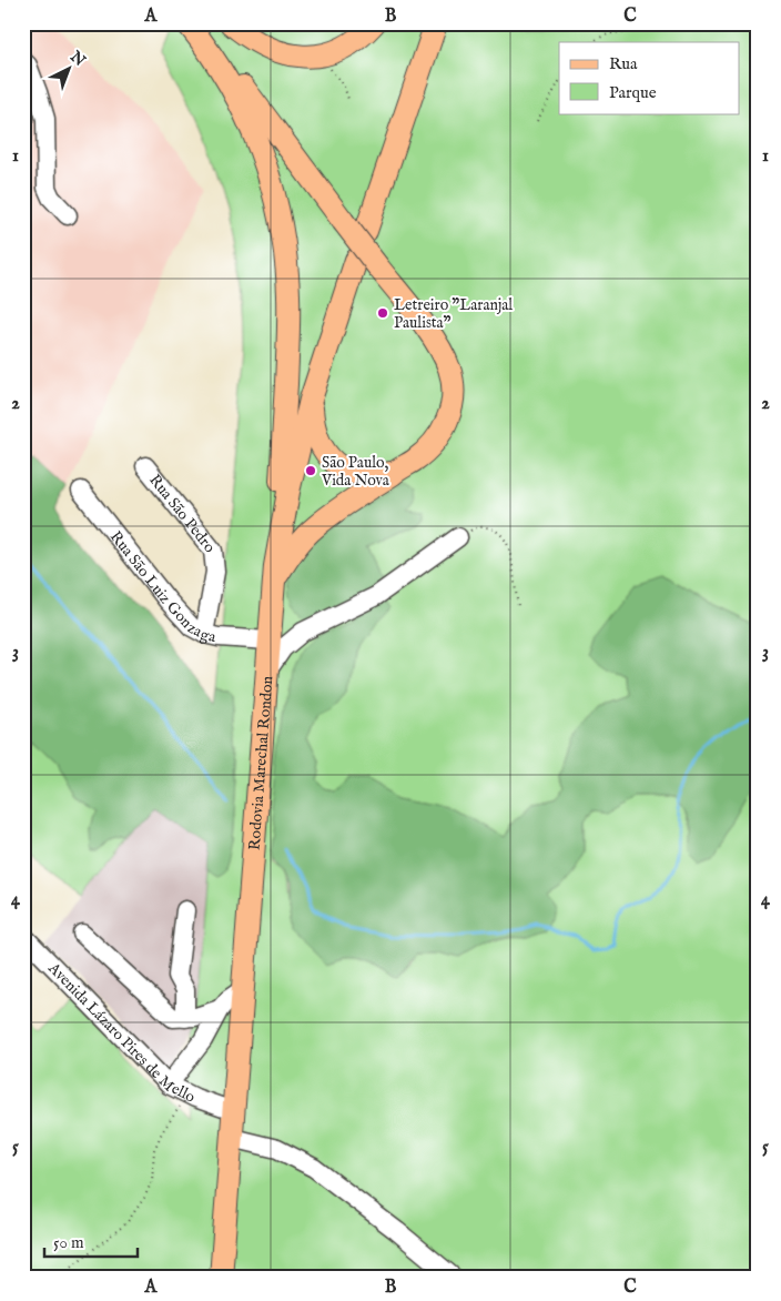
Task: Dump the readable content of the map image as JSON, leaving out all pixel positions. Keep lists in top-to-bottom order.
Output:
{
  "streets": {
    "main road": ["Rodovia Marechal Rondon"],
    "street": ["Rua São Pedro", "Rua São Luiz Gonzaga", "Avenida Lázaro Pires de Mello"]
  },
  "crossings": [
    ["Rua São Pedro", "Rua São Luiz Gonzaga"],
    ["Rua São Luiz Gonzaga", "Rodovia Marechal Rondon"],
    ["Rodovia Marechal Rondon", "Avenida Lázaro Pires de Mello"]
  ],
  "places": ["Letreiro \"Laranjal Paulista\"", "São Paulo, Vida Nova"],
  "legend": ["Rua", "Parque"],
  "scale_bar": "50 m",
  "north": "top right",
  "grid": {
    "columns": ["A", "B", "C"],
    "rows": [
      "1",
      "2",
      "3",
      "4",
      "5"
    ]
  }
}
